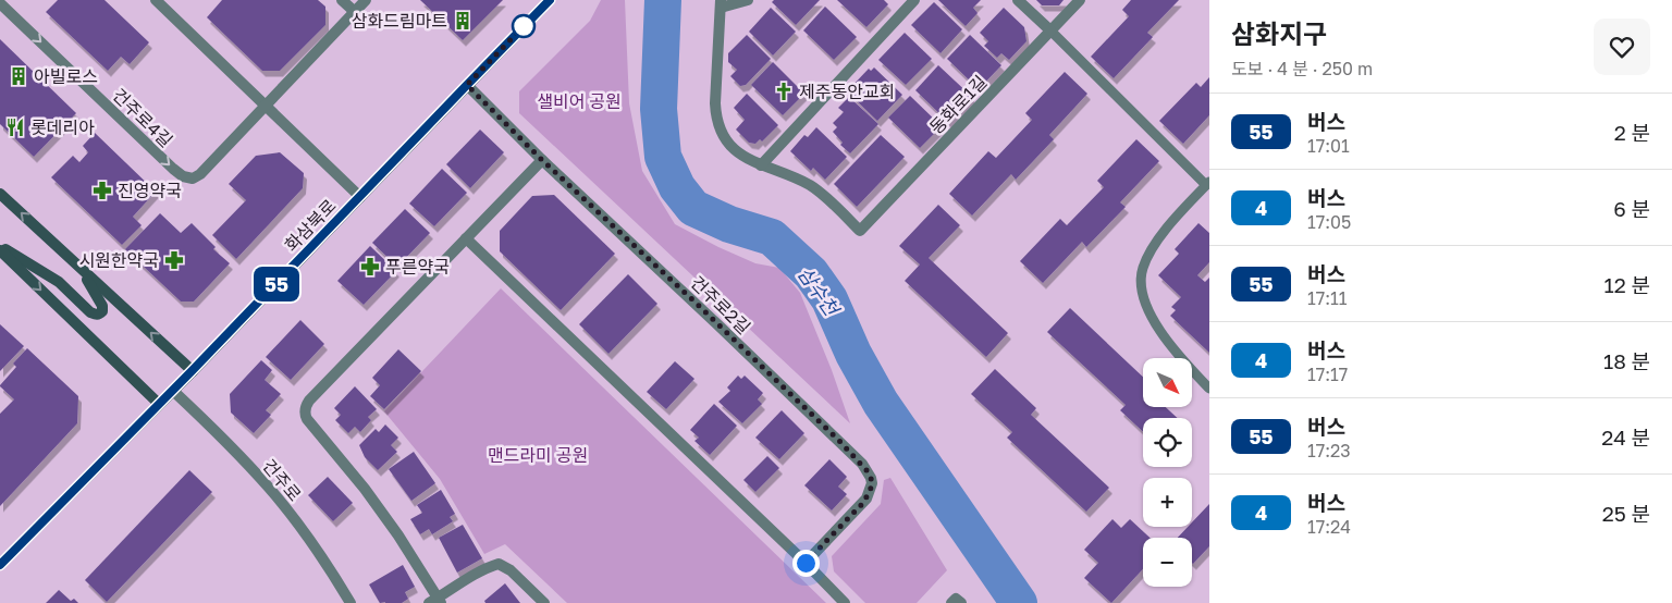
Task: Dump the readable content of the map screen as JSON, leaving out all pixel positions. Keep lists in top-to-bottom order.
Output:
{
  "streets": {
    "street": [
      "동화로1길",
      "건주로4길",
      "화삼북로",
      "건주로2길",
      "건주로"
    ]
  },
  "crossings": [
    ["화삼북로", "건주로2길"],
    ["화삼북로", "건주로"]
  ],
  "water": ["삼수천"],
  "parks": ["샐비어 공원", "맨드라미 공원"],
  "places": {
    "building": ["삼화드림마트", "아빌로스"],
    "church": ["제주동안교회"],
    "restaurant": ["롯데리아"],
    "pharmacy": ["진영약국", "시원한약국", "푸른약국"]
  },
  "lines": ["bus line 55"],
  "north": "bottom right",
  "page": {
    "on_map": "55",
    "heading": ["삼화지구", "도보 · 4 분 · 250 m"],
    "list": [
      {
        "mark": "55",
        "name": "버스",
        "note": "17:01",
        "value": "2 분"
      },
      {
        "mark": "4",
        "name": "버스",
        "note": "17:05",
        "value": "6 분"
      },
      {
        "mark": "55",
        "name": "버스",
        "note": "17:11",
        "value": "12 분"
      },
      {
        "mark": "4",
        "name": "버스",
        "note": "17:17",
        "value": "18 분"
      },
      {
        "mark": "55",
        "name": "버스",
        "note": "17:23",
        "value": "24 분"
      },
      {
        "mark": "4",
        "name": "버스",
        "note": "17:24",
        "value": "25 분"
      }
    ],
    "map_buttons": ["+", "−"]
  }
}
